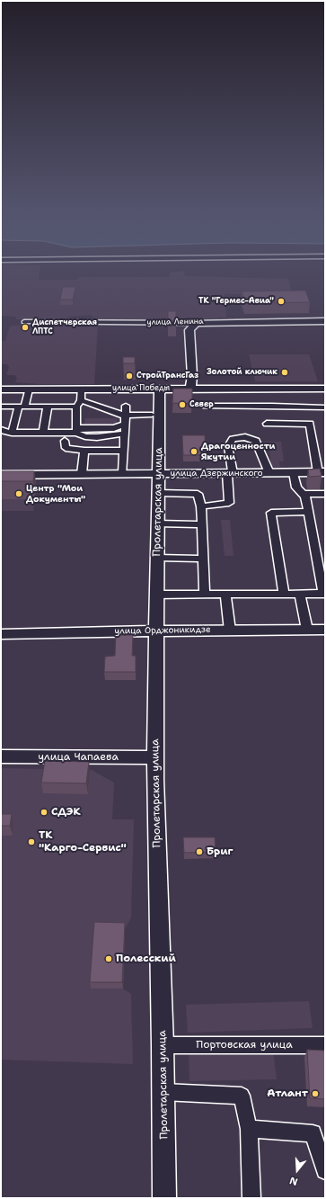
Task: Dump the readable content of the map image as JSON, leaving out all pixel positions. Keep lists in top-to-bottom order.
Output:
{
  "streets": {
    "main road": [
      "улица Ленина",
      "улица Победы",
      "улица Дзержинского",
      "Пролетарская улица",
      "улица Орджоникидзе",
      "улица Чапаева"
    ],
    "street": ["Портовская улица"]
  },
  "crossings": [
    ["улица Победы", "Пролетарская улица"],
    ["улица Дзержинского", "Пролетарская улица"],
    ["Пролетарская улица", "улица Орджоникидзе"],
    ["Пролетарская улица", "улица Чапаева"],
    ["Пролетарская улица", "Портовская улица"]
  ],
  "places": [
    "ТК \"Гермес-Авиа\"",
    "Диспетчерская ЛПТС",
    "Золотой ключик",
    "СтройТрансГаз",
    "Север",
    "Драгоценности Якутии",
    "Центр \"Мои Документы\"",
    "СДЭК",
    "ТК \"Карго-Сервис\"",
    "Бриг",
    "Полесский",
    "Атлант"
  ],
  "north": "bottom"
}
